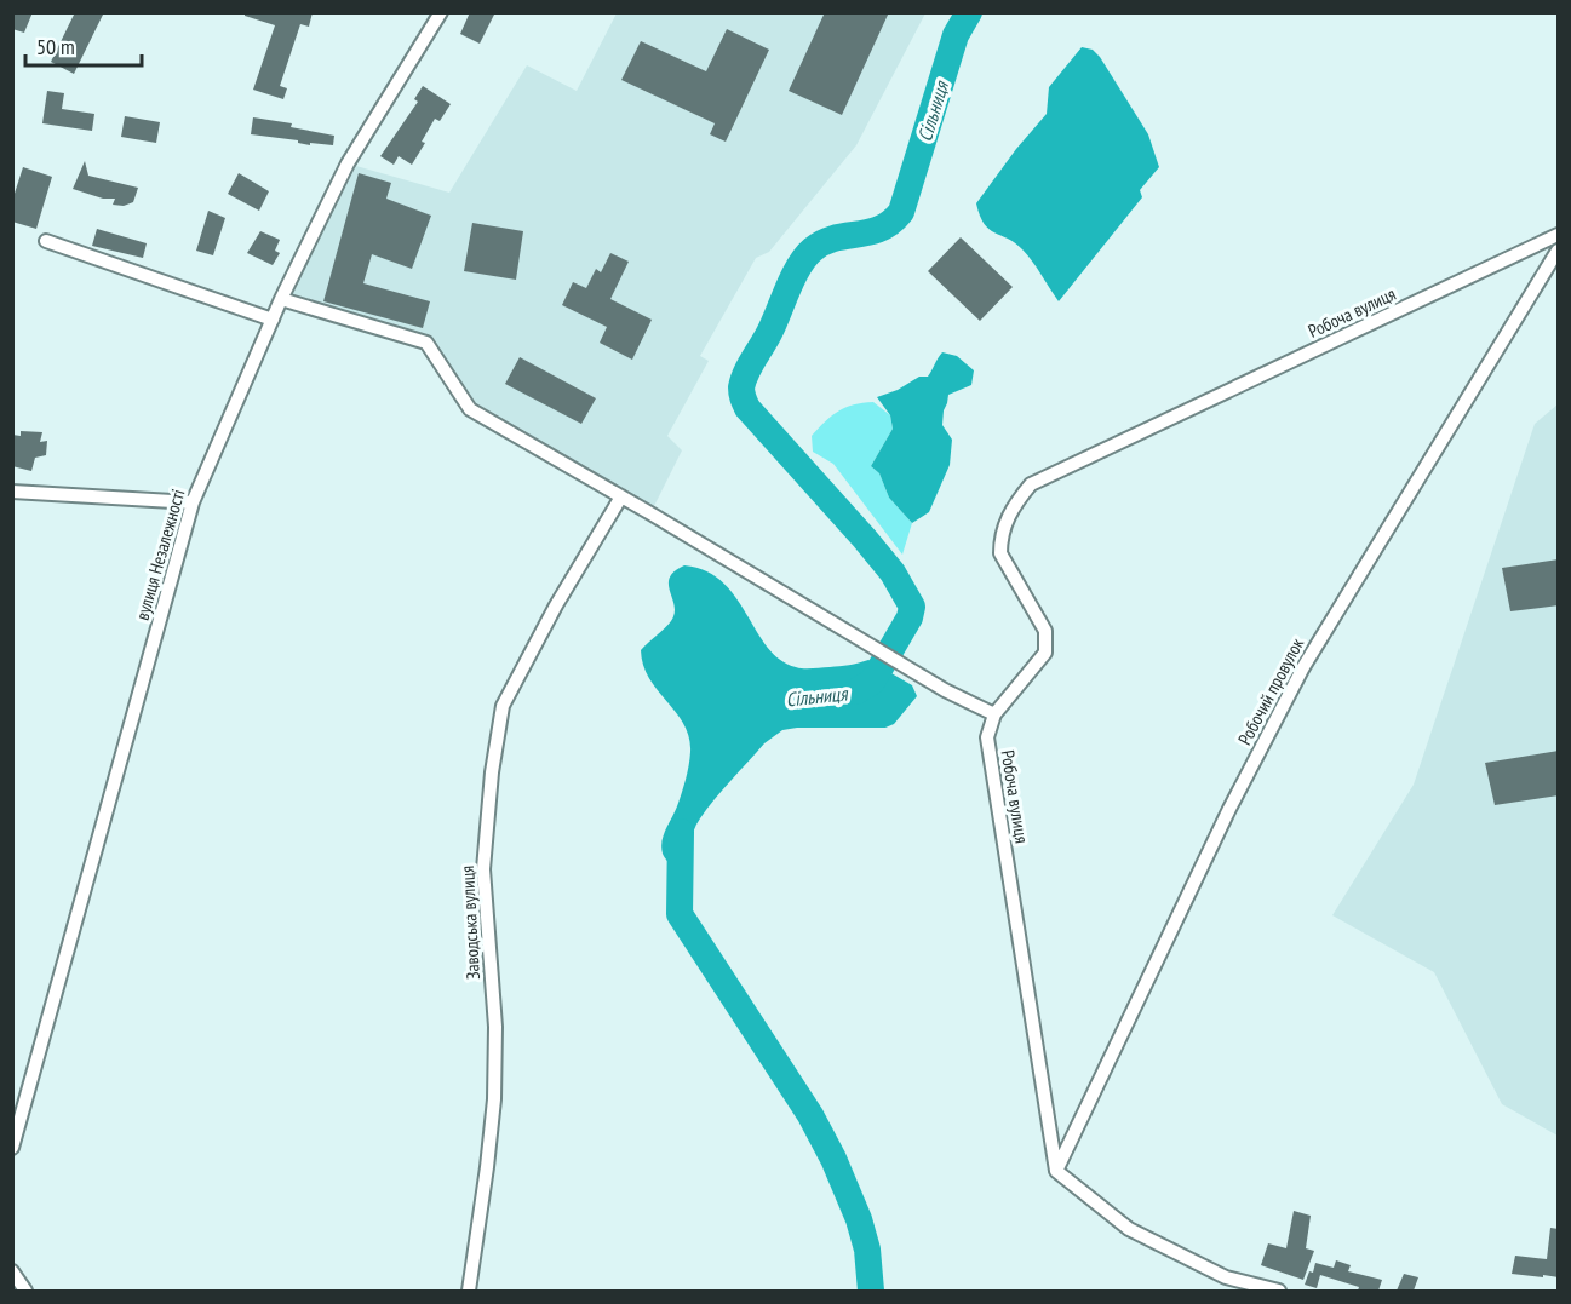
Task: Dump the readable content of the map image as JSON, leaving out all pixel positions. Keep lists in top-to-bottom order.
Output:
{
  "streets": {
    "street": [
      "Робоча вулиця",
      "вулиця Незалежності",
      "Робочий провулок",
      "Заводська вулиця"
    ]
  },
  "crossings": [
    ["Робоча вулиця", "Робочий провулок"]
  ],
  "water": ["Сільниця"],
  "scale_bar": "50 m"
}
